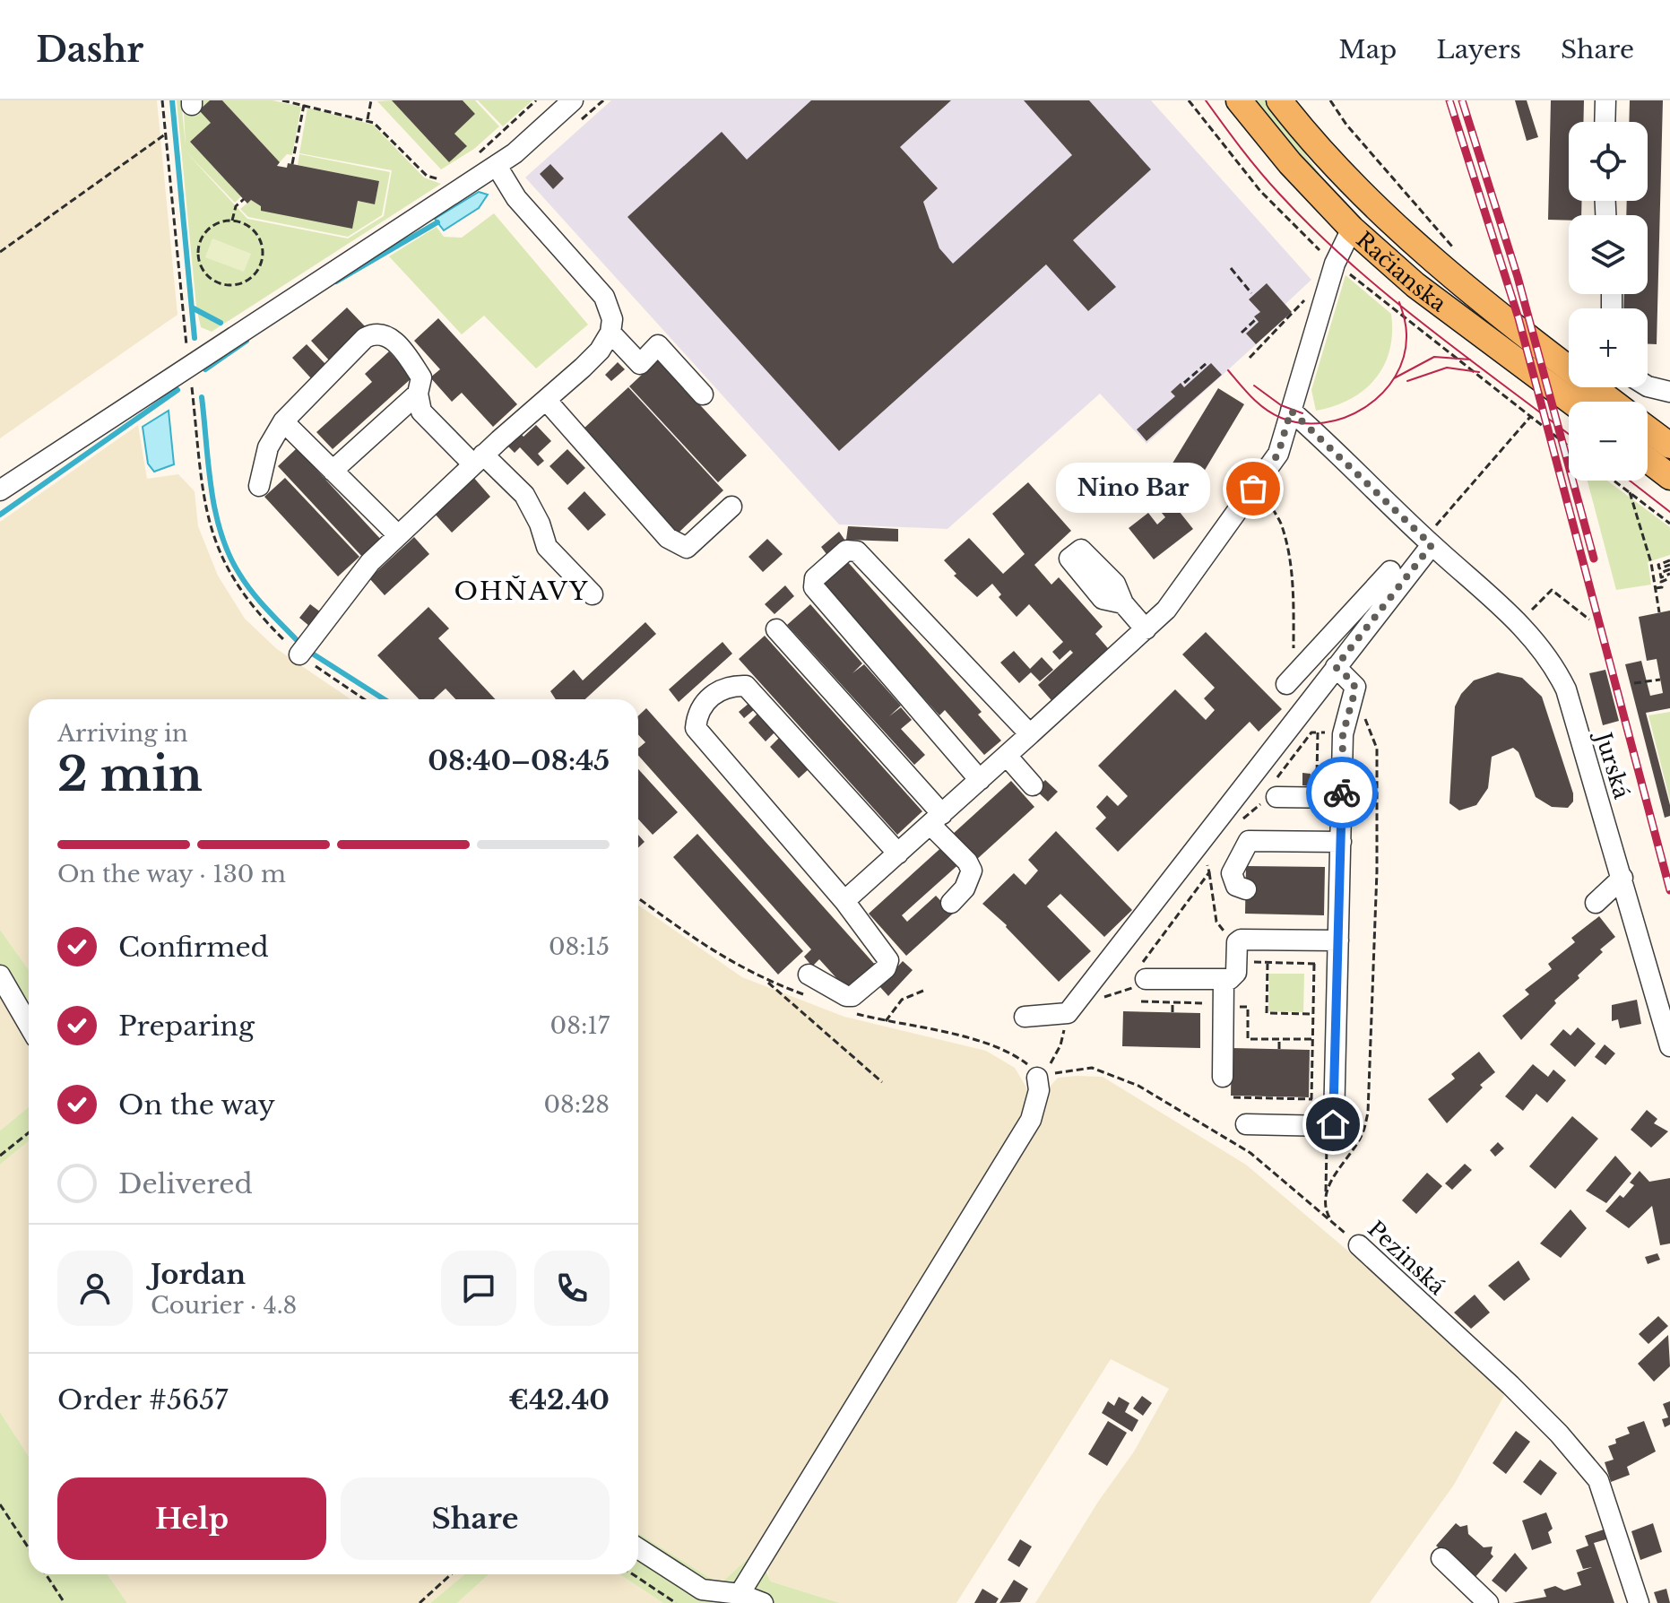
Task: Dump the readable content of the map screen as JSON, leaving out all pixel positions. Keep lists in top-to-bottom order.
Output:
{
  "streets": {
    "main road": ["Račianska"],
    "street": ["Jurská", "Pezinská"]
  },
  "districts": ["OHŇAVY"],
  "places": ["Nino Bar"],
  "page": {
    "header": "Dashr",
    "nav": ["Map", "Layers", "Share"],
    "map_buttons": ["+", "−"],
    "bubble": "Nino Bar",
    "heading": ["2 min", "Arriving in", "08:40–08:45"],
    "panel": [
      "Jordan",
      "Courier · 4.8",
      "Order #5657",
      "€42.40"
    ],
    "bar": "On the way · 130 m",
    "list": [
      ["Confirmed", "08:15"],
      ["Preparing", "08:17"],
      ["On the way", "08:28"],
      "Delivered"
    ],
    "buttons": ["Help", "Share"]
  }
}
